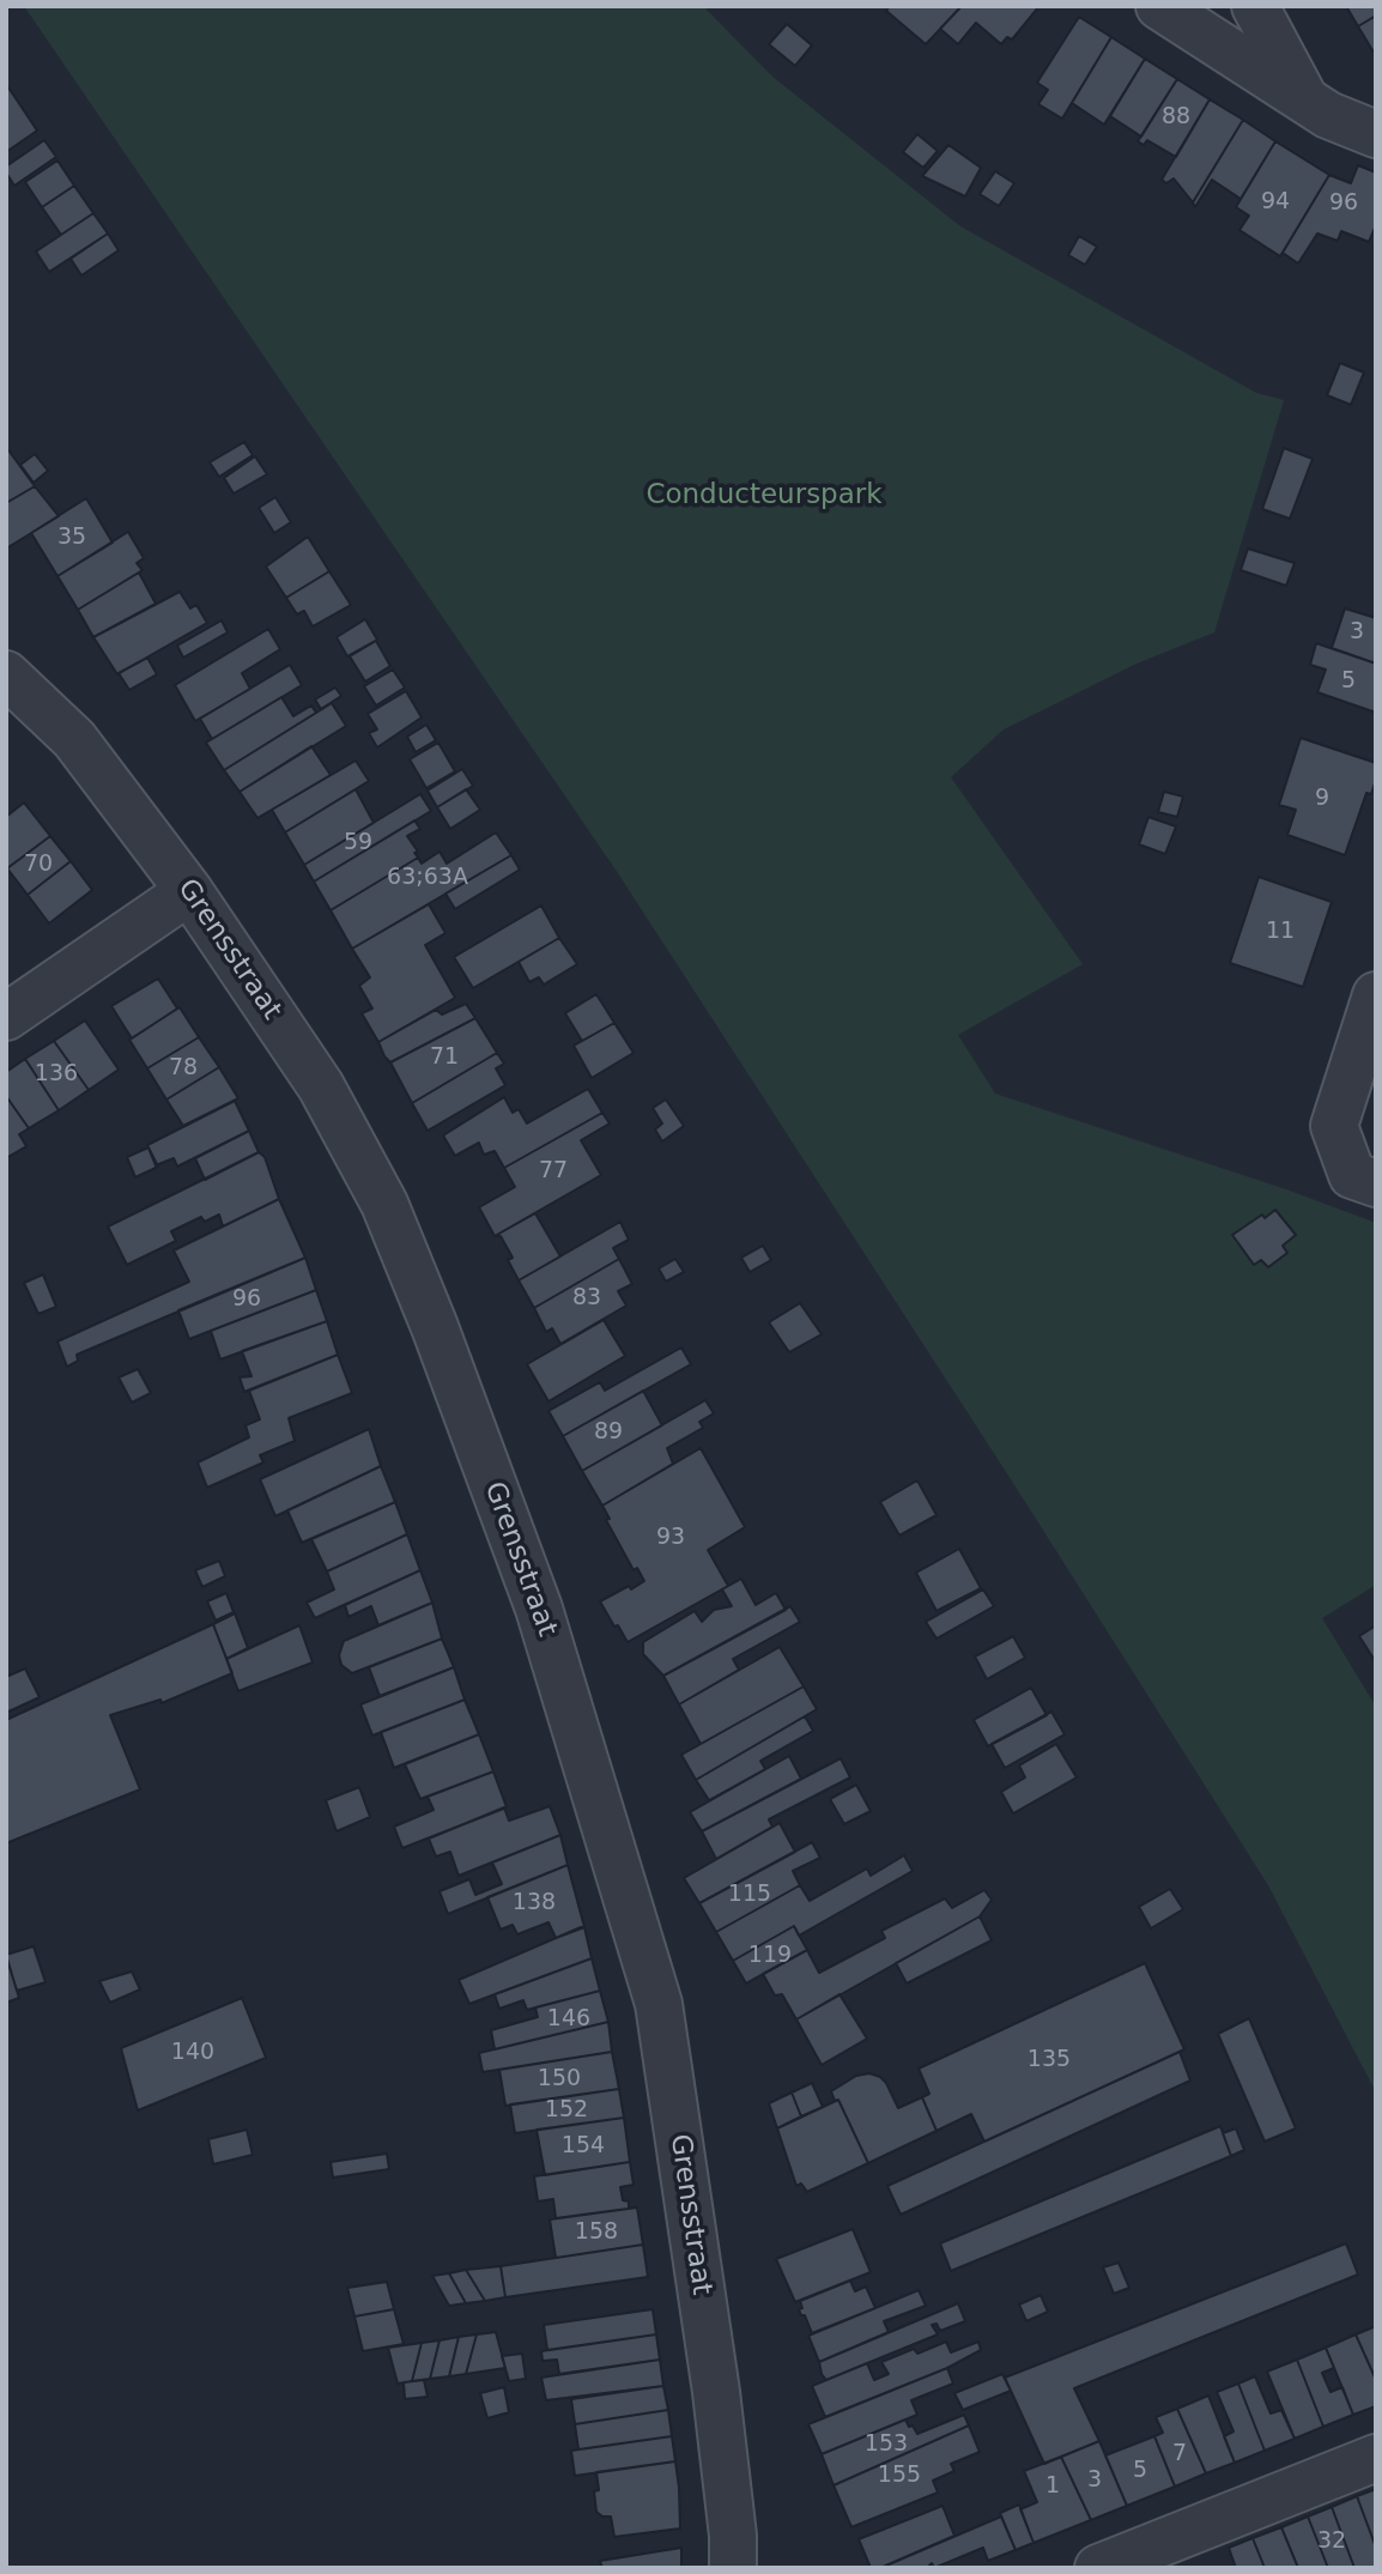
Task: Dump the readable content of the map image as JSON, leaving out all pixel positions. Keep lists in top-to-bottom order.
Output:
{
  "streets": {
    "street": ["Grensstraat"]
  },
  "parks": ["Conducteurspark"],
  "house_numbers": [
    "88",
    "94",
    "96",
    "35",
    "3",
    "5",
    "9",
    "59",
    "70",
    "63;63A",
    "11",
    "71",
    "78",
    "136",
    "77",
    "83",
    "96",
    "89",
    "93",
    "115",
    "138",
    "119",
    "146",
    "140",
    "135",
    "150",
    "152",
    "154",
    "158",
    "153",
    "7",
    "5",
    "155",
    "3",
    "1",
    "32"
  ]
}
